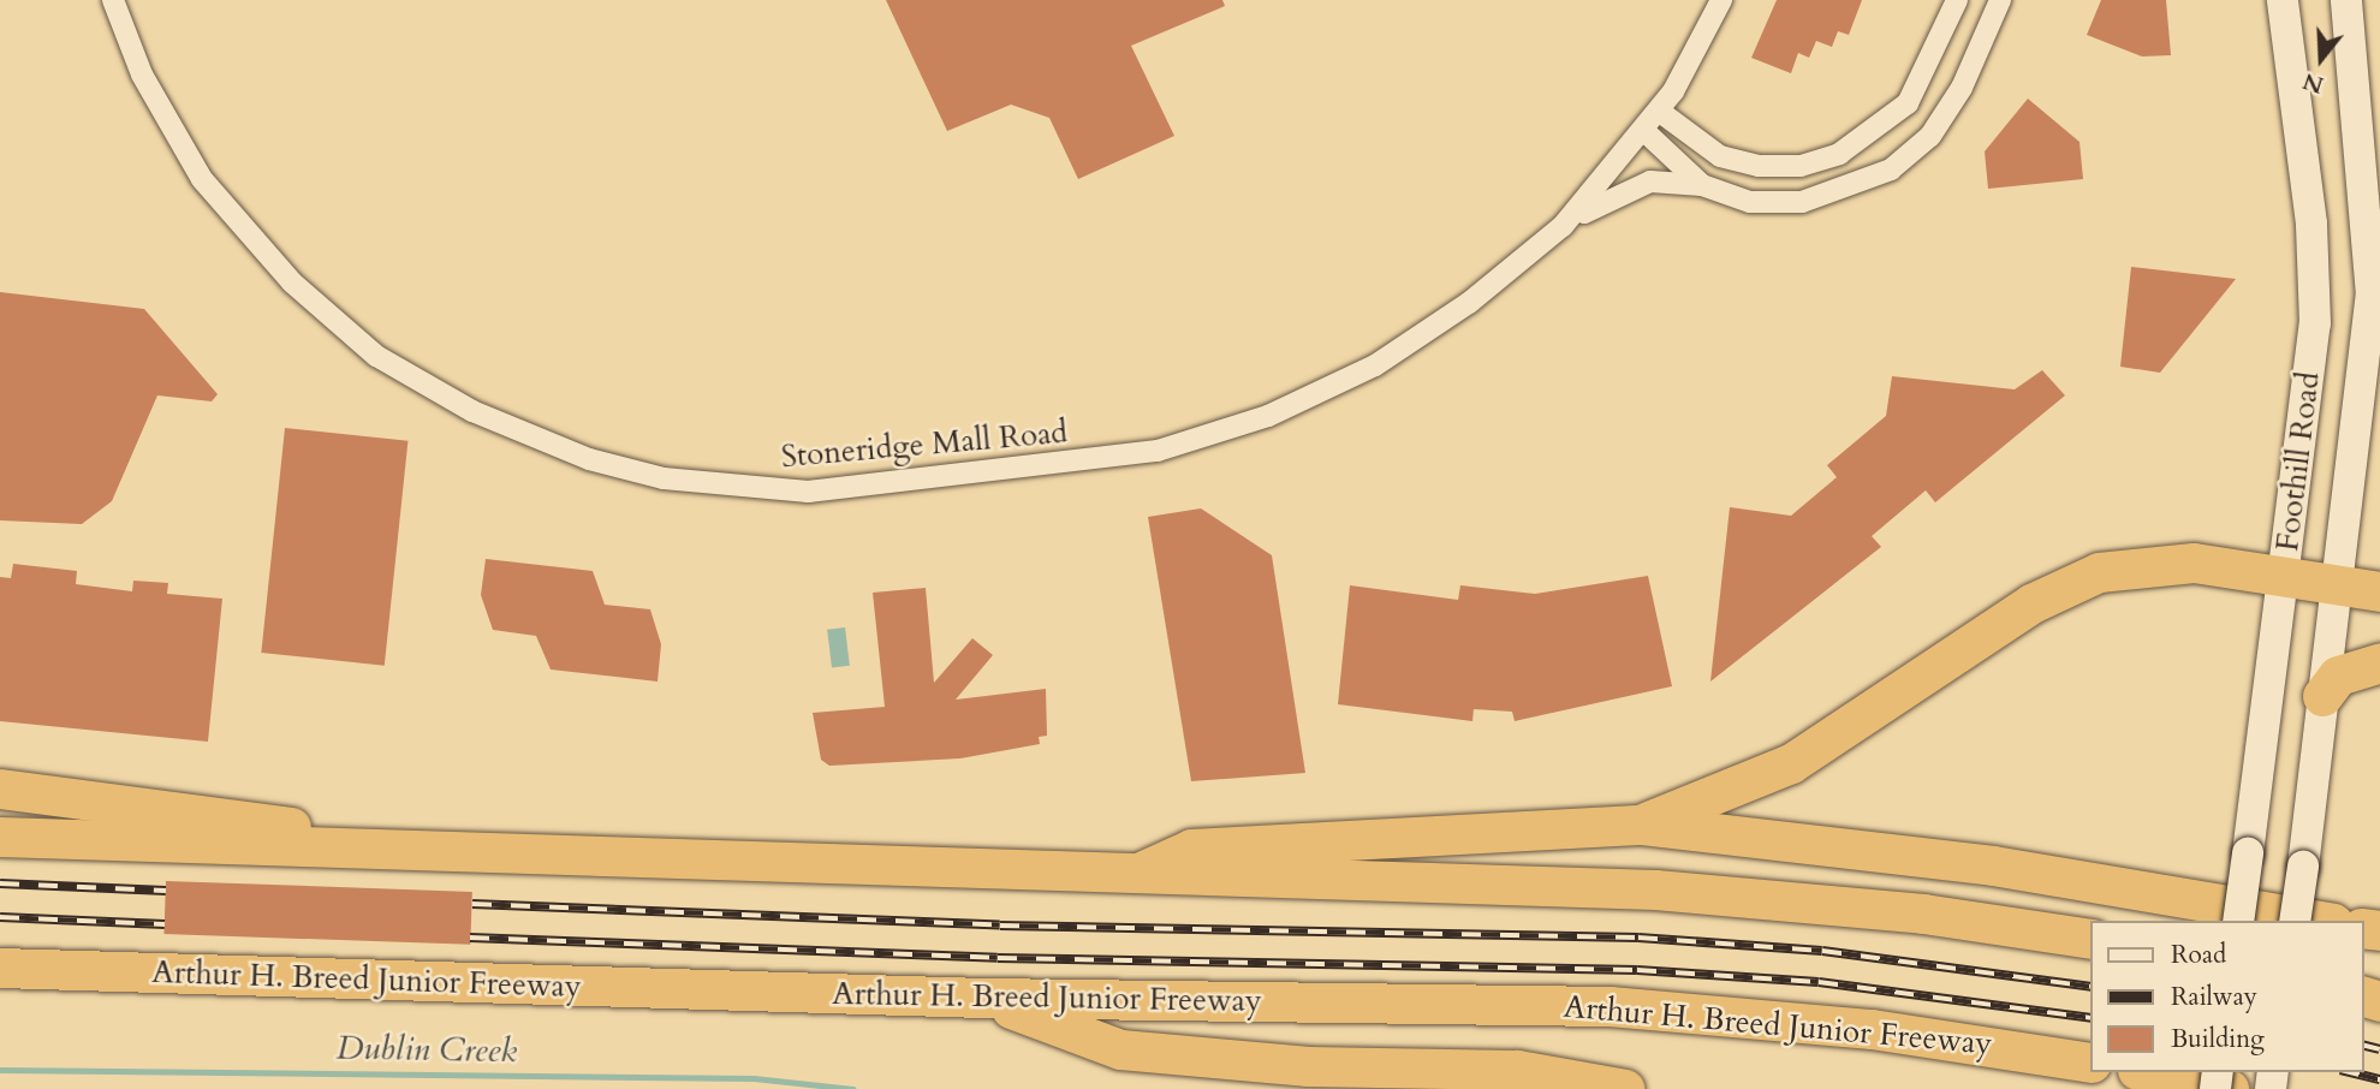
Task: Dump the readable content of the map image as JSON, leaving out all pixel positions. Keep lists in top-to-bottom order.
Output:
{
  "streets": {
    "highway": ["Arthur H. Breed Junior Freeway"],
    "main road": ["Foothill Road"],
    "street": ["Stoneridge Mall Road"]
  },
  "water": ["Dublin Creek"],
  "legend": ["Road", "Railway", "Building"],
  "north": "bottom"
}
